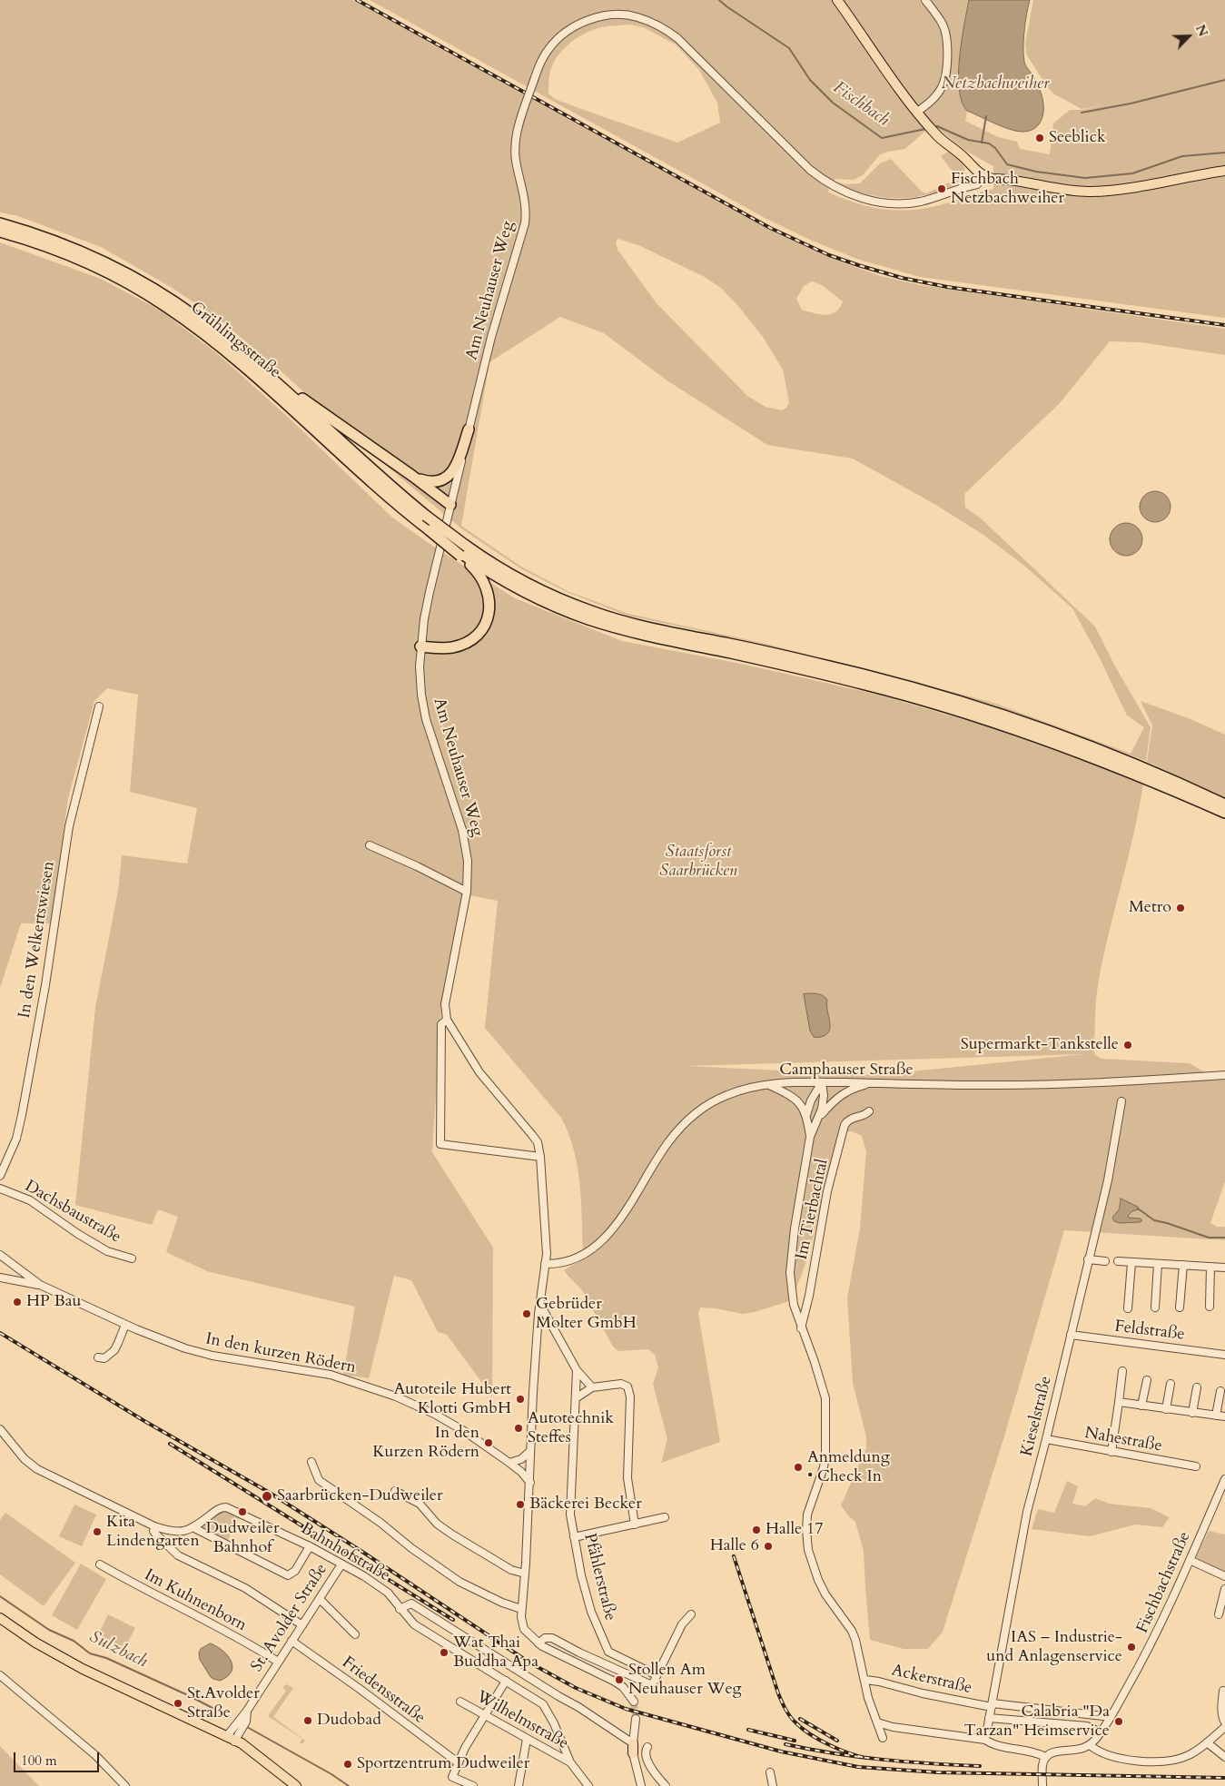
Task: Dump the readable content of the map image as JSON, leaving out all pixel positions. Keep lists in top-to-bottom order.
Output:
{
  "streets": {
    "highway": ["Grühlingsstraße"],
    "street": [
      "Am Neuhauser Weg",
      "In den Welkertswiesen",
      "Camphauser Straße",
      "Im Tierbachtal",
      "Dachsbaustraße",
      "Feldstraße",
      "In den kurzen Rödern",
      "Kieselstraße",
      "Nahestraße",
      "Bahnhofstraße",
      "Pfählerstraße",
      "Fischbachstraße",
      "Im Kuhnenborn",
      "St. Avolder Straße",
      "Ackerstraße",
      "Friedensstraße",
      "Wilhelmstraße"
    ]
  },
  "crossings": [
    ["Camphauser Straße", "Im Tierbachtal"],
    ["Im Tierbachtal", "Ackerstraße"],
    ["Feldstraße", "Kieselstraße"],
    ["Kieselstraße", "Nahestraße"],
    ["Kieselstraße", "Ackerstraße"],
    ["Bahnhofstraße", "St. Avolder Straße"],
    ["Bahnhofstraße", "Wilhelmstraße"],
    ["Fischbachstraße", "Ackerstraße"],
    ["Im Kuhnenborn", "St. Avolder Straße"],
    ["St. Avolder Straße", "Friedensstraße"]
  ],
  "water": ["Netzbachweiher", "Fischbach", "Sulzbach"],
  "parks": ["Staatsforst Saarbrücken"],
  "places": [
    "Seeblick",
    "Fischbach Netzbachweiher",
    "Metro",
    "Supermarkt-Tankstelle",
    "HP Bau",
    "Gebrüder Molter GmbH",
    "Autoteile Hubert Klotti GmbH",
    "Autotechnik Steffes",
    "In den Kurzen Rödern",
    "Anmeldung • Check In",
    "Saarbrücken-Dudweiler",
    "Bäckerei Becker",
    "Dudweiler Bahnhof",
    "Halle 17",
    "Kita Lindengarten",
    "Halle 6",
    "IAS – Industrie- und Anlagenservice",
    "Wat Thai Buddha Apa",
    "Stollen Am Neuhauser Weg",
    "St.Avolder Straße",
    "Dudobad",
    "Calabria \"Da Tarzan\" Heimservice",
    "Sportzentrum Dudweiler"
  ],
  "scale_bar": "100 m",
  "north": "top right"
}
